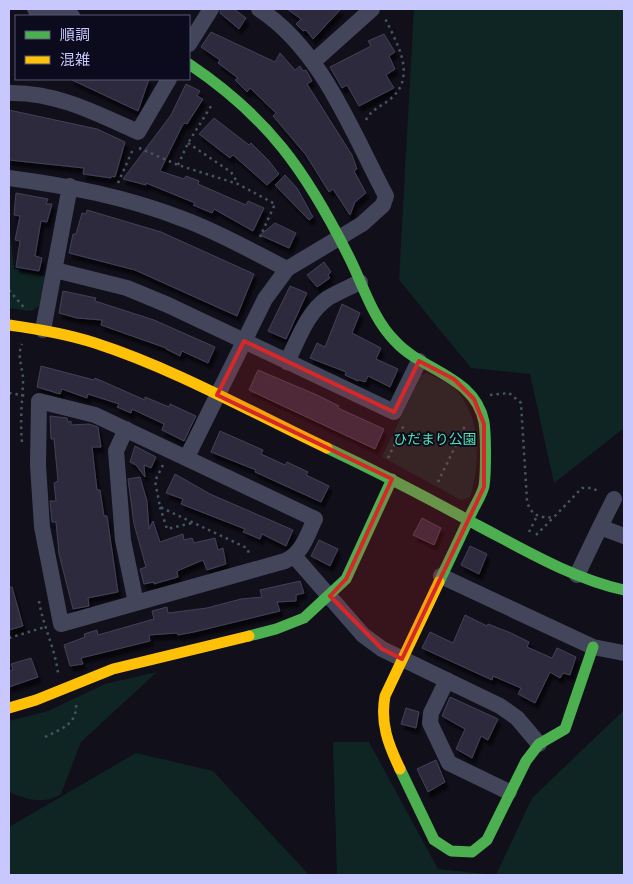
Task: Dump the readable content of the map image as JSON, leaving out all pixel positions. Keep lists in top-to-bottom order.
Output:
{
  "parks": ["ひだまり公園"],
  "legend": ["順調", "混雑"]
}
